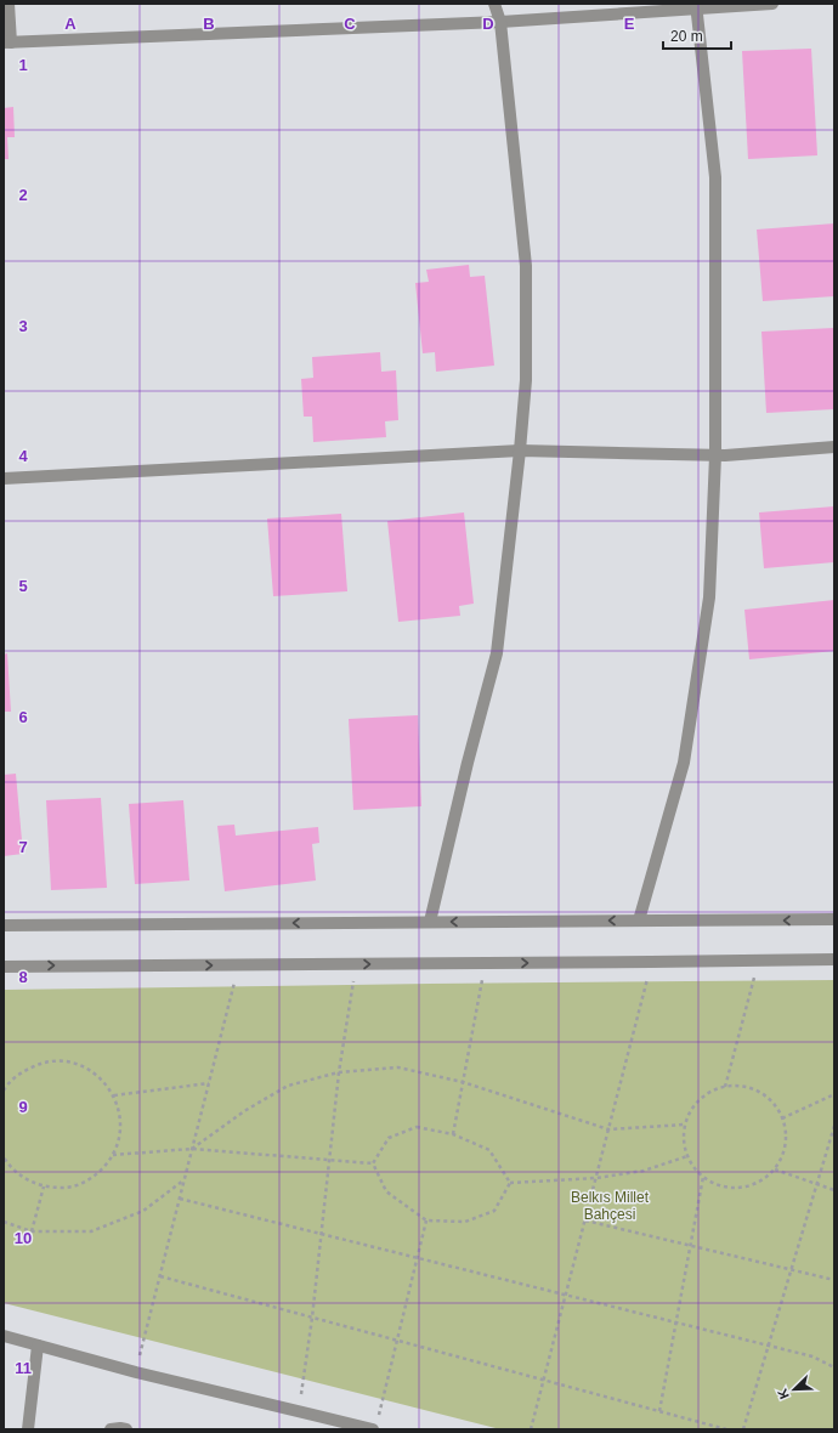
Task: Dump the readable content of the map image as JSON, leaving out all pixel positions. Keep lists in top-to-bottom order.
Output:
{
  "parks": ["Belkıs Millet Bahçesi"],
  "scale_bar": "20 m",
  "north": "bottom left",
  "grid": {
    "columns": [
      "A",
      "B",
      "C",
      "D",
      "E"
    ],
    "rows": [
      "1",
      "2",
      "3",
      "4",
      "5",
      "6",
      "7",
      "8",
      "9",
      "10",
      "11"
    ]
  }
}
